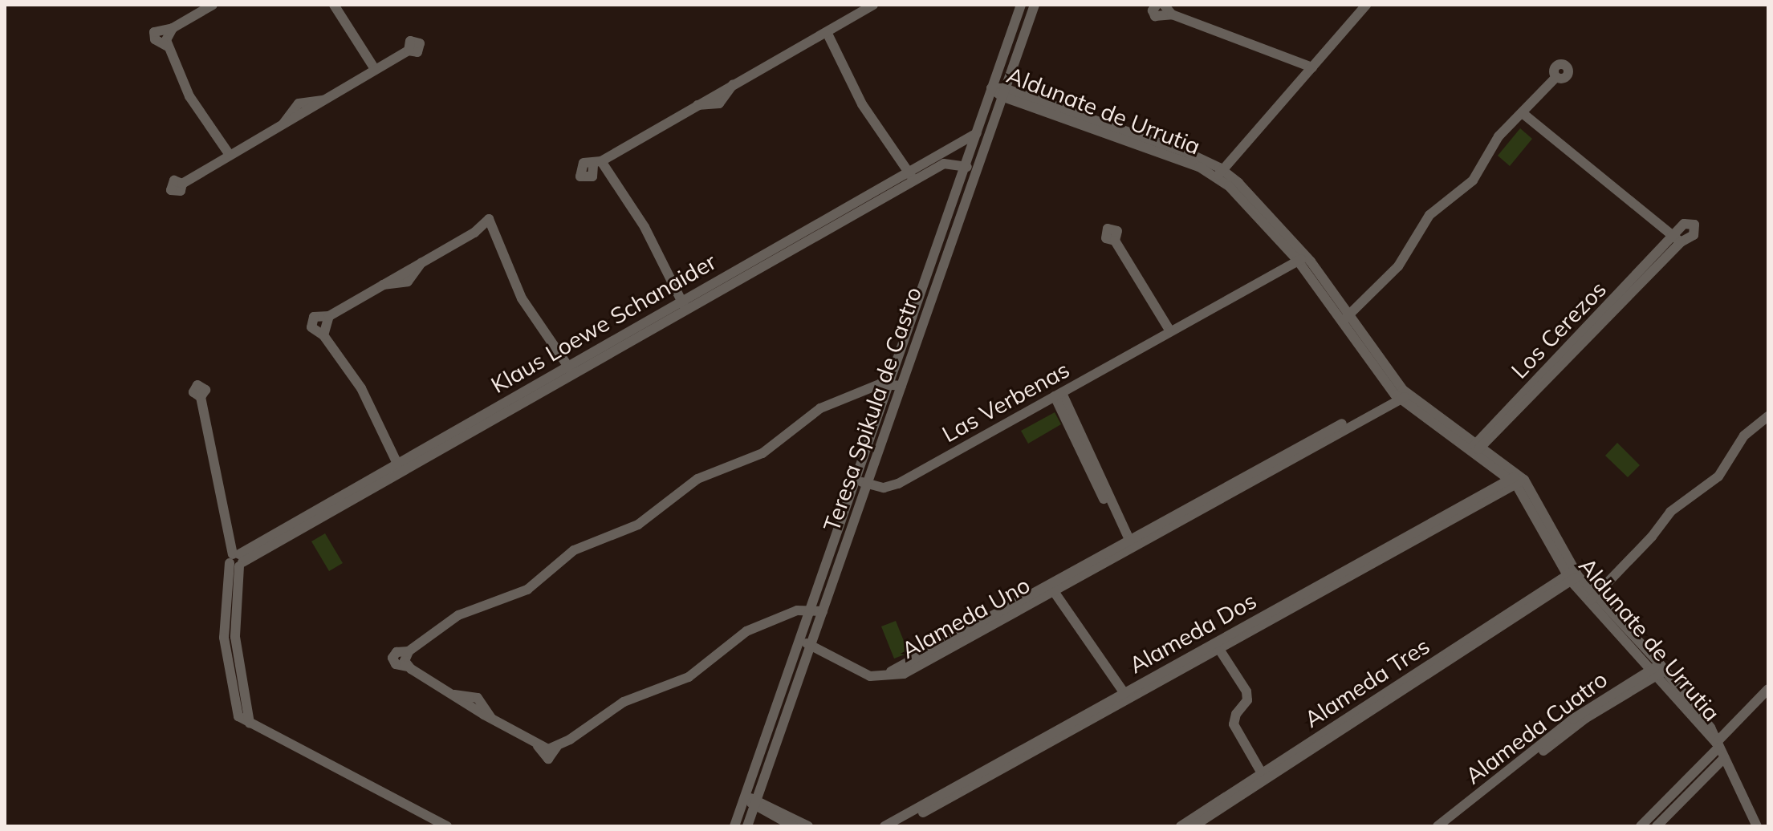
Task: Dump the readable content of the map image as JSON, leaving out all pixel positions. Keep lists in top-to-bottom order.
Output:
{
  "streets": {
    "street": [
      "Aldunate de Urrutia",
      "Klaus Loewe Schanaider",
      "Los Cerezos",
      "Las Verbenas",
      "Teresa Spikula de Castro",
      "Alameda Uno",
      "Alameda Dos",
      "Alameda Tres",
      "Alameda Cuatro"
    ]
  },
  "crossings": [
    ["Aldunate de Urrutia", "Los Cerezos"],
    ["Aldunate de Urrutia", "Las Verbenas"],
    ["Aldunate de Urrutia", "Teresa Spikula de Castro"],
    ["Aldunate de Urrutia", "Alameda Uno"],
    ["Aldunate de Urrutia", "Alameda Dos"],
    ["Aldunate de Urrutia", "Alameda Tres"],
    ["Aldunate de Urrutia", "Alameda Cuatro"],
    ["Klaus Loewe Schanaider", "Teresa Spikula de Castro"],
    ["Las Verbenas", "Teresa Spikula de Castro"],
    ["Teresa Spikula de Castro", "Alameda Uno"]
  ]
}
